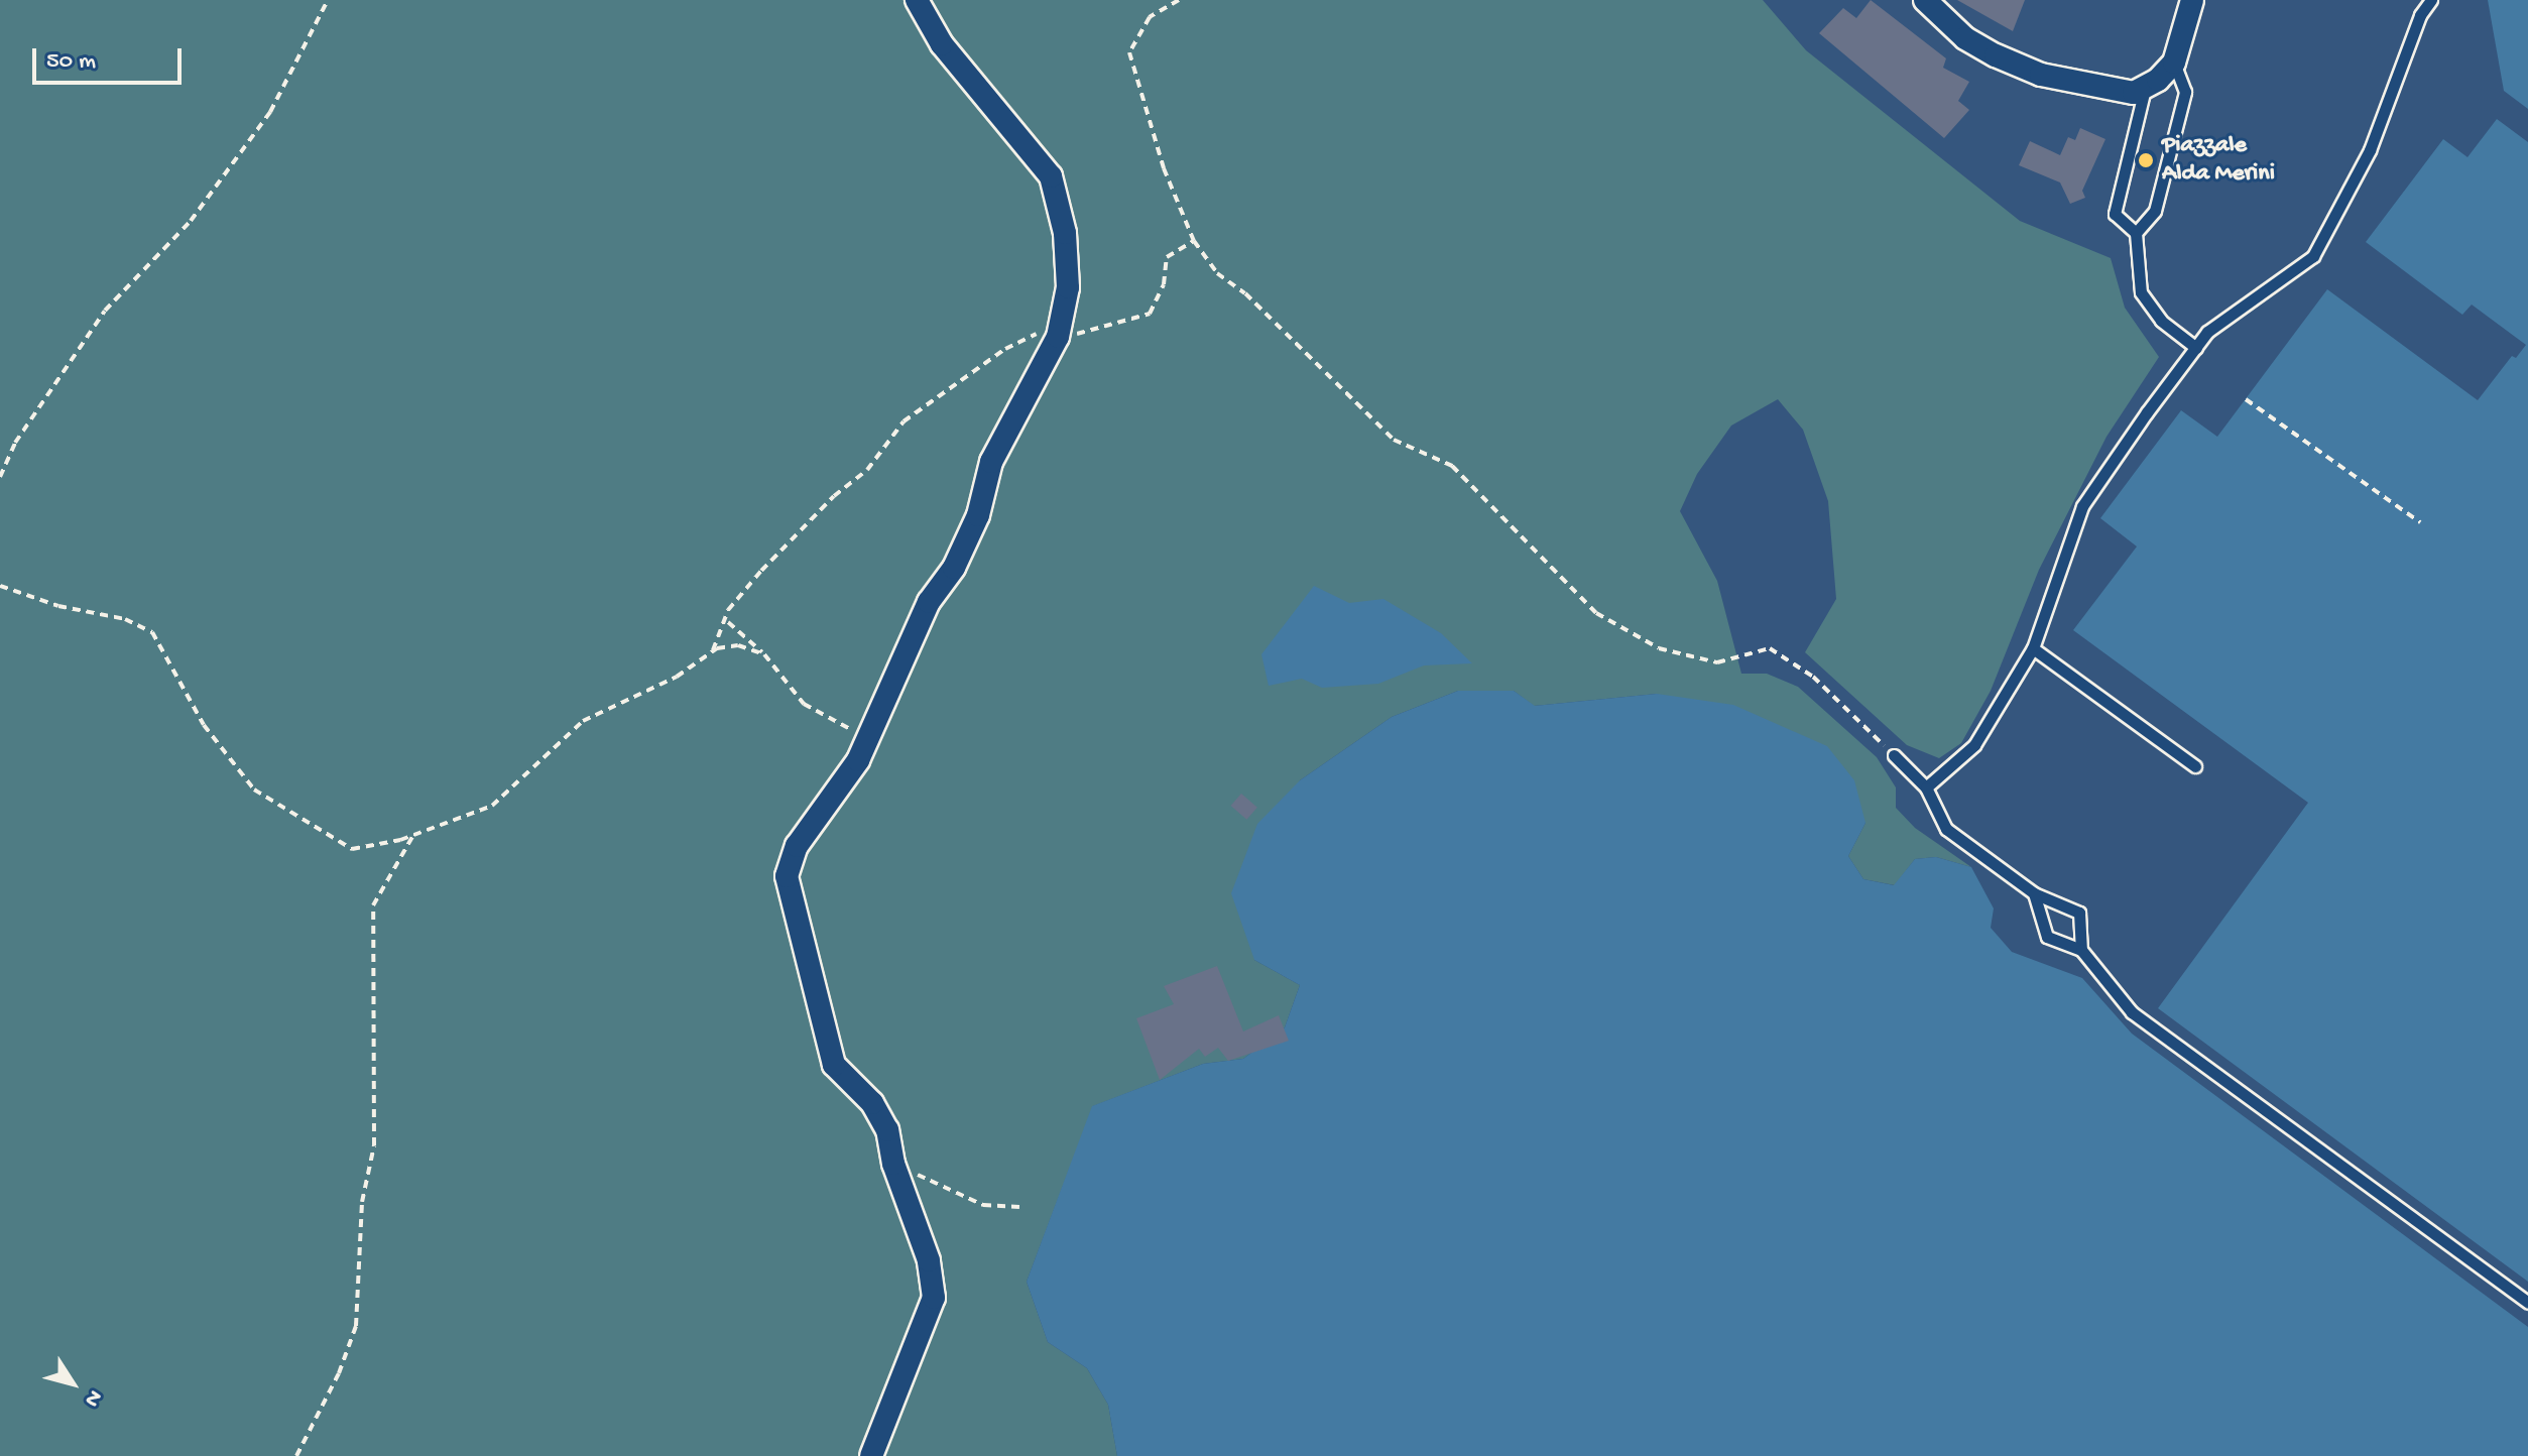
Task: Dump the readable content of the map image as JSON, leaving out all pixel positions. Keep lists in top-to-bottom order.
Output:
{
  "places": ["Piazzale Alda Merini"],
  "scale_bar": "50 m",
  "north": "bottom right"
}
